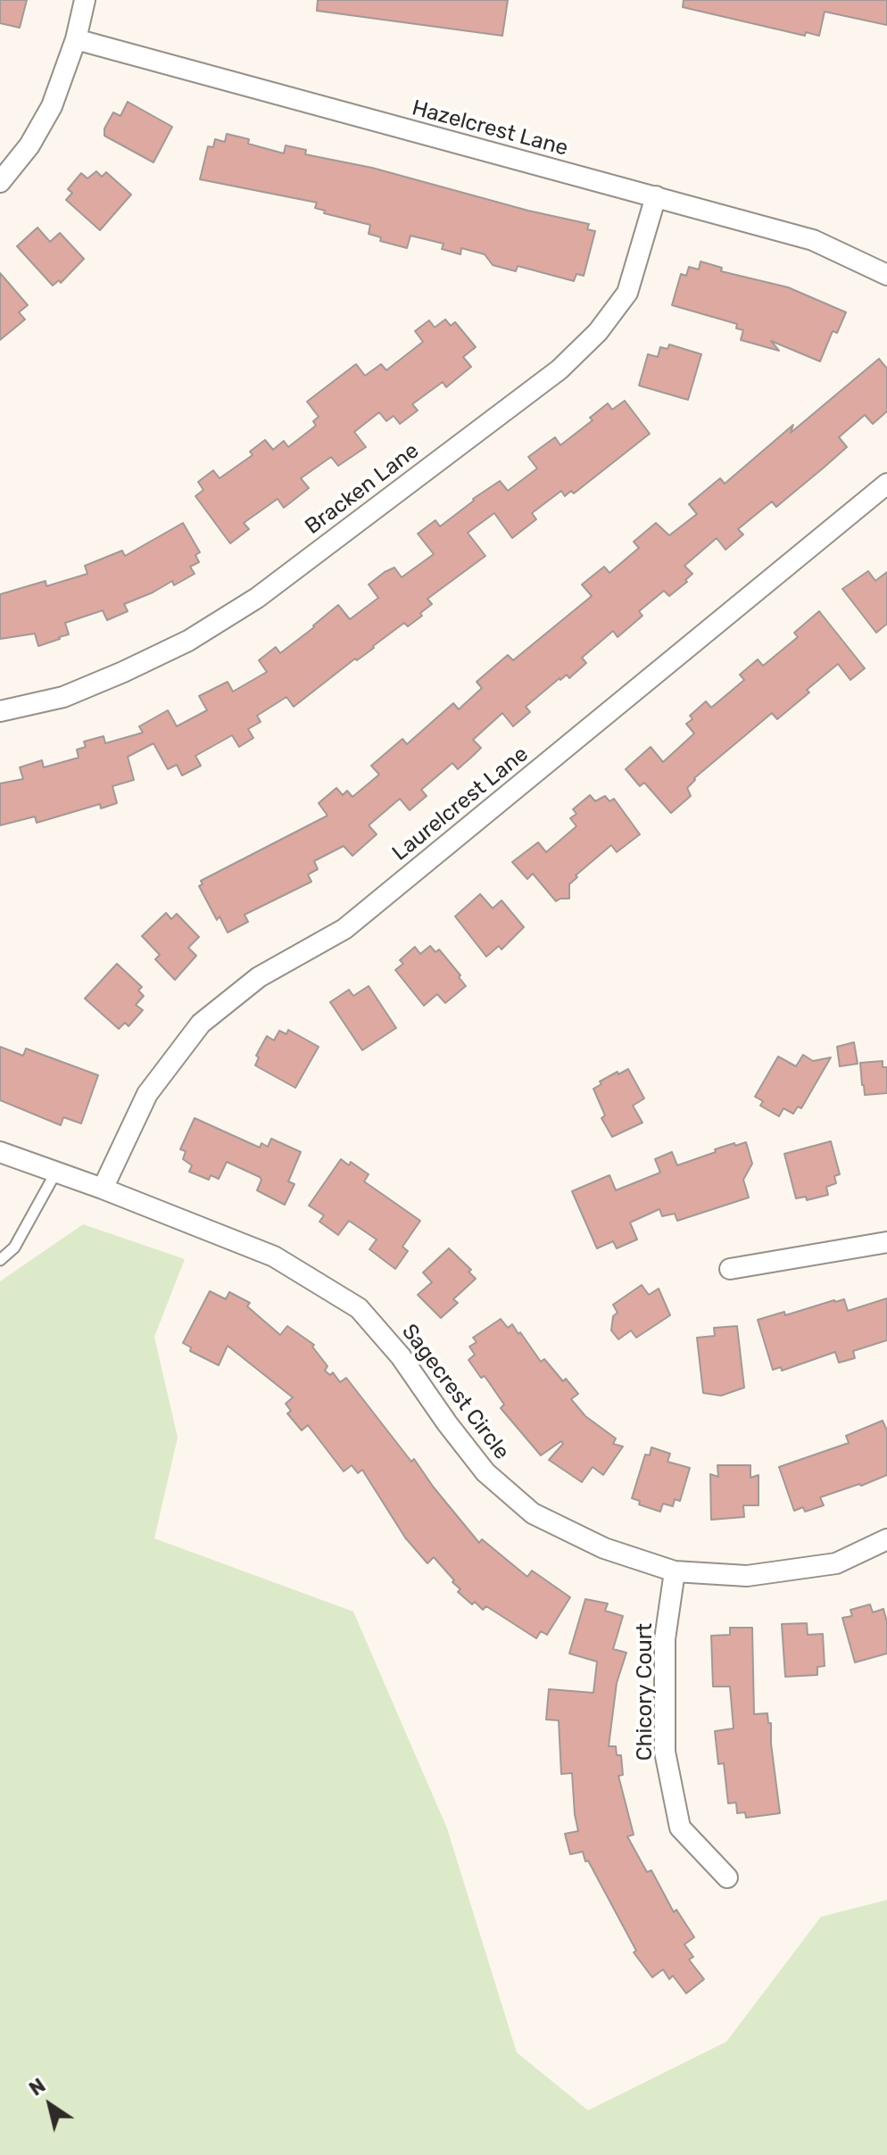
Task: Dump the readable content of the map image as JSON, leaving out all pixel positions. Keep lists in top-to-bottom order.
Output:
{
  "streets": {
    "street": [
      "Hazelcrest Lane",
      "Bracken Lane",
      "Laurelcrest Lane",
      "Sagecrest Circle",
      "Chicory Court"
    ]
  },
  "crossings": [
    ["Hazelcrest Lane", "Bracken Lane"],
    ["Laurelcrest Lane", "Sagecrest Circle"],
    ["Sagecrest Circle", "Chicory Court"]
  ],
  "north": "top left"
}
